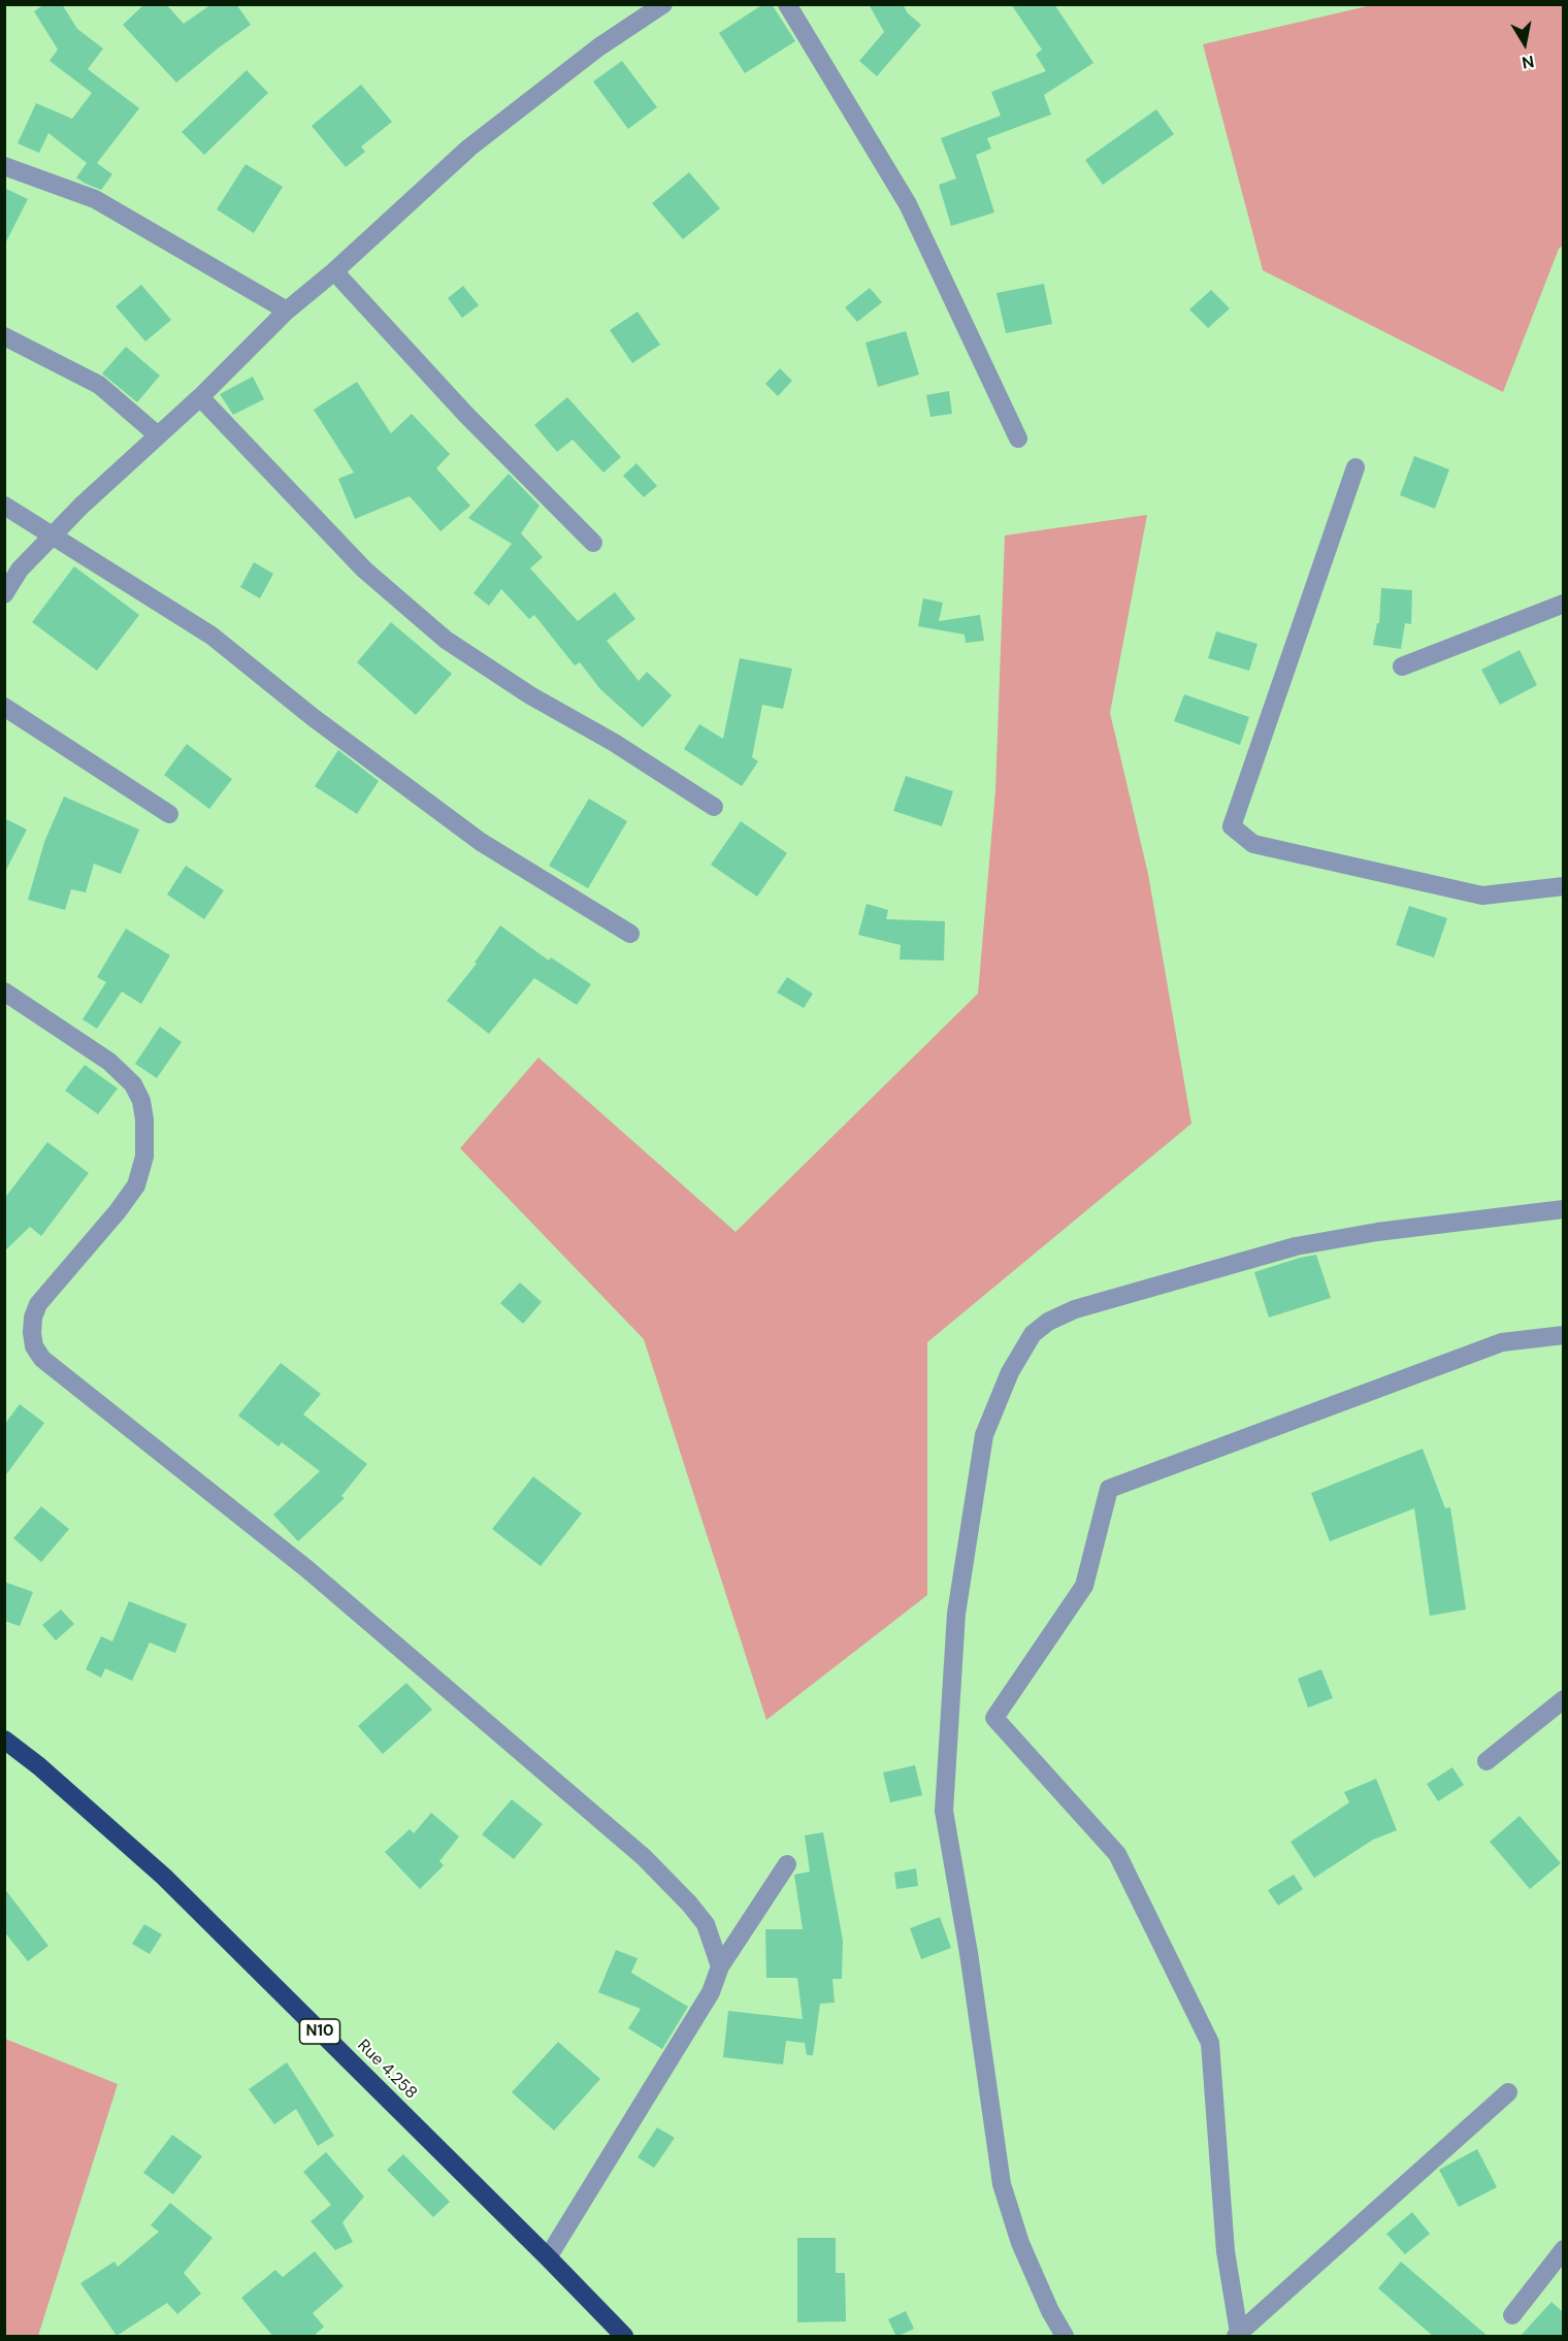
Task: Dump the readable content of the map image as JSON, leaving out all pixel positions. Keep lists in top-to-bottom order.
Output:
{
  "streets": {
    "highway": ["N10", "Rue 4.258"]
  },
  "north": "bottom"
}
